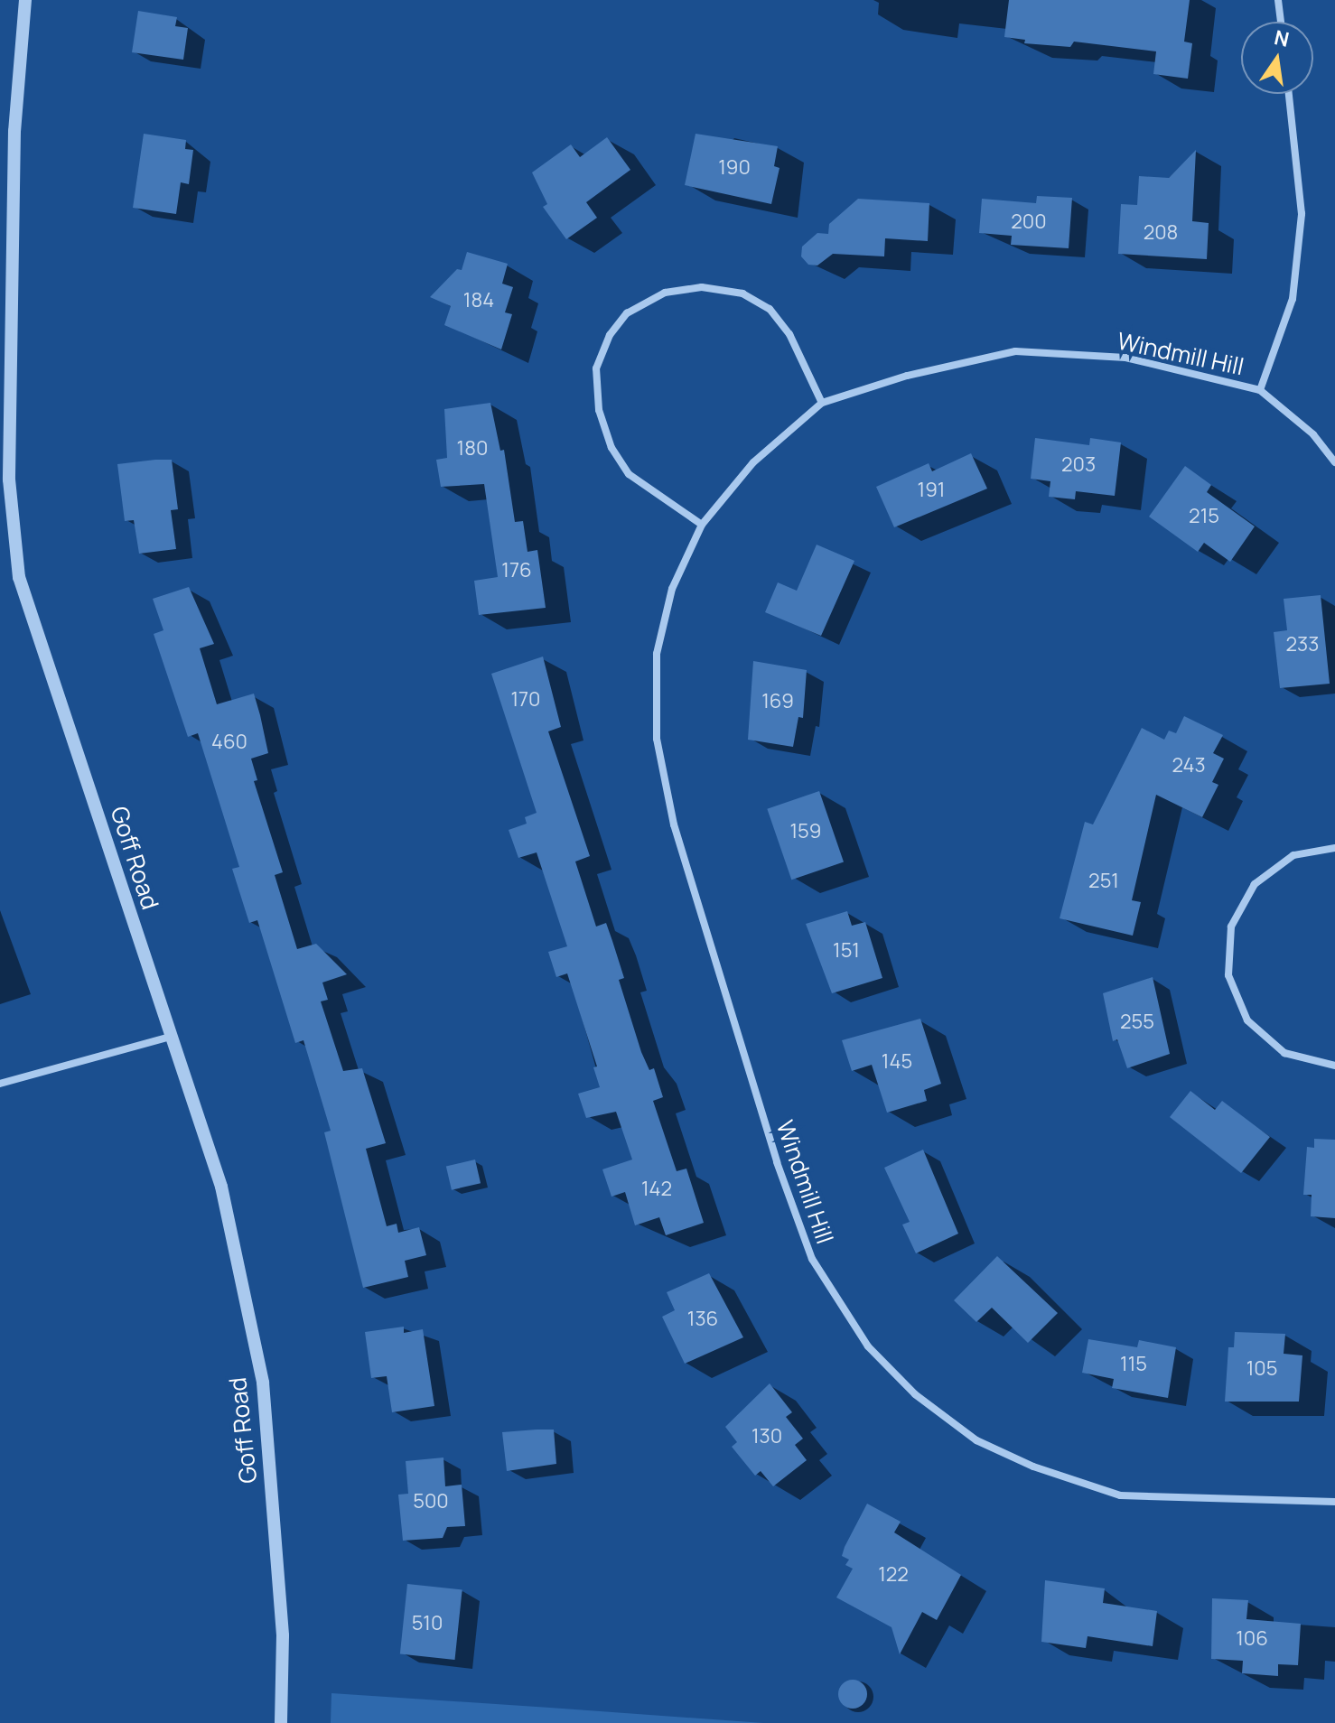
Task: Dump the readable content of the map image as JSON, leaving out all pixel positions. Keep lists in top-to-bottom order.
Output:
{
  "streets": {
    "street": ["Windmill Hill", "Goff Road"]
  },
  "house_numbers": [
    "190",
    "200",
    "208",
    "184",
    "180",
    "203",
    "191",
    "215",
    "176",
    "233",
    "170",
    "169",
    "460",
    "243",
    "159",
    "251",
    "151",
    "255",
    "145",
    "142",
    "136",
    "115",
    "105",
    "130",
    "500",
    "122",
    "510",
    "106"
  ],
  "north": "top"
}
